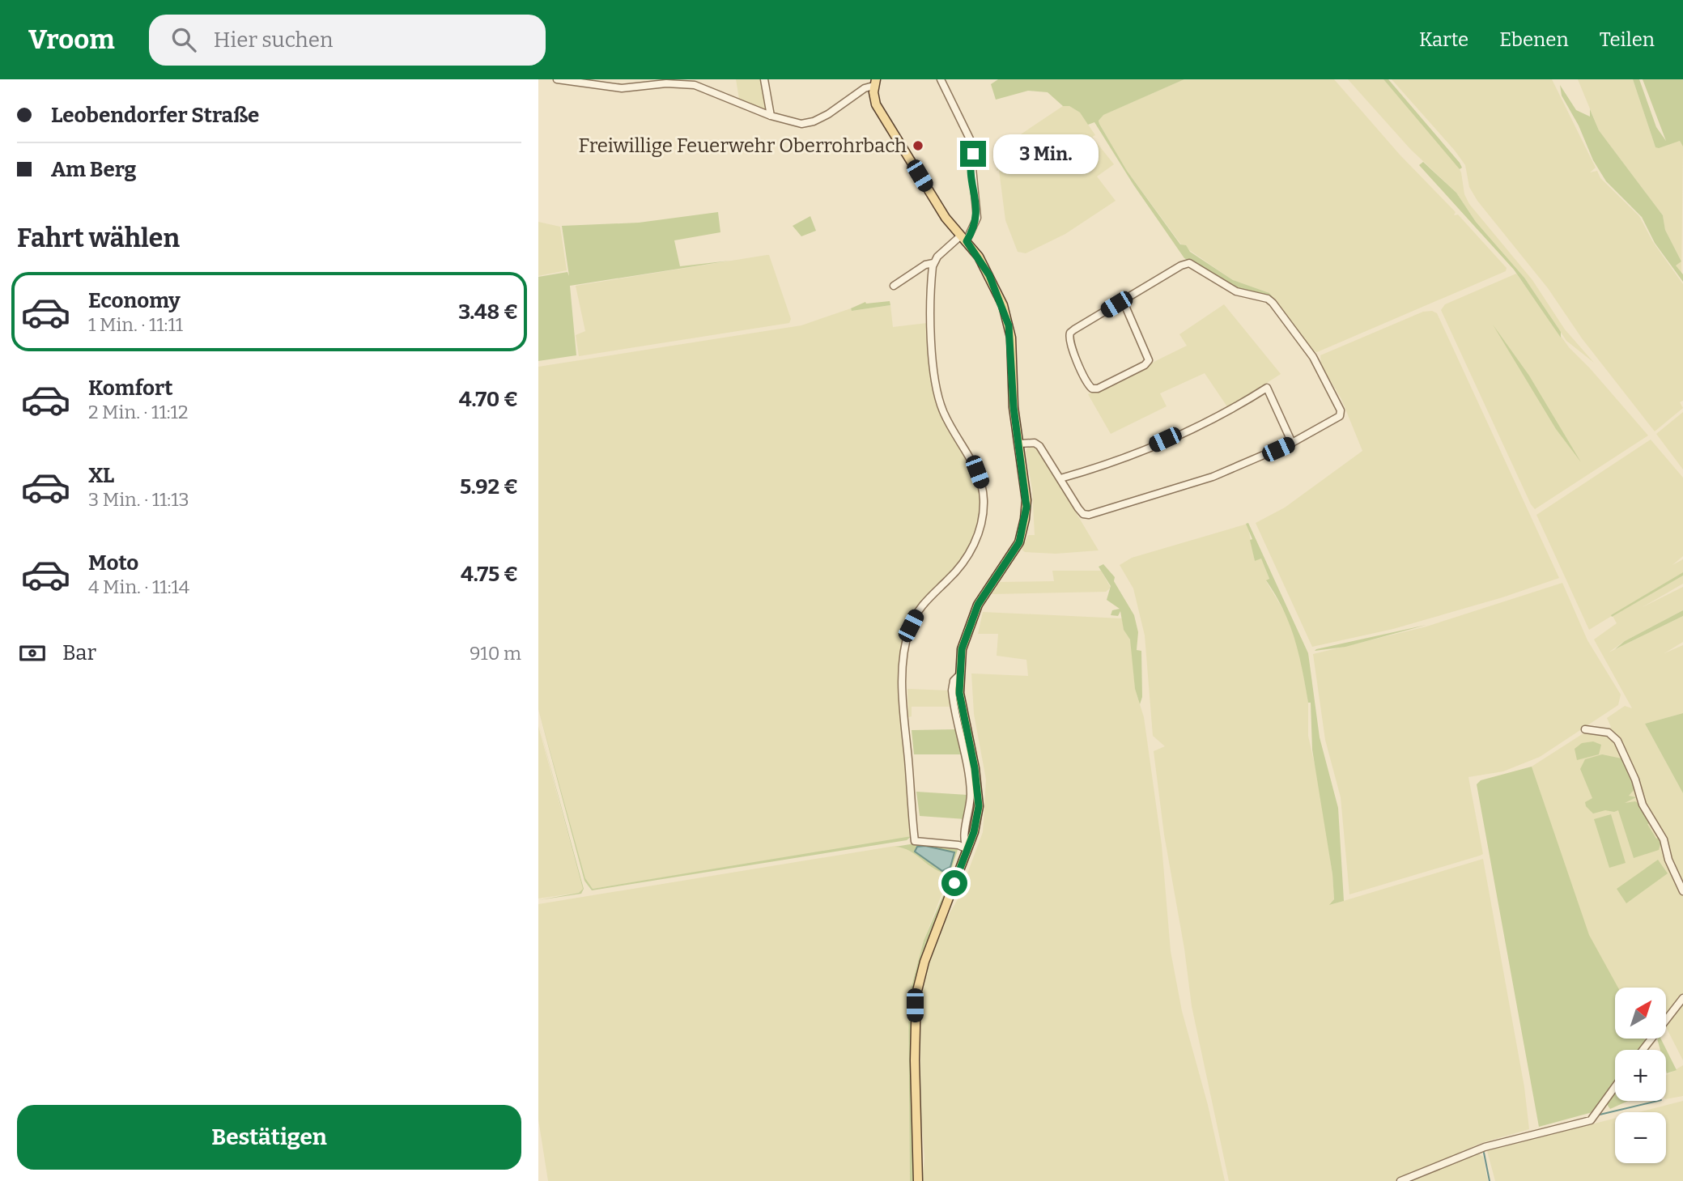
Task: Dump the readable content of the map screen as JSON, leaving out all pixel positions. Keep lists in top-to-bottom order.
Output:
{
  "places": ["Freiwillige Feuerwehr Oberrohrbach"],
  "north": "top right",
  "page": {
    "header": "Vroom",
    "search": "Hier suchen",
    "nav": ["Karte", "Ebenen", "Teilen"],
    "banner": ["Leobendorfer Straße", "Am Berg"],
    "bubble": "3 Min.",
    "heading": "Fahrt wählen",
    "list": [
      {
        "name": "Economy",
        "note": "1 Min. · 11:11",
        "value": "3.48 €"
      },
      {
        "name": "Komfort",
        "note": "2 Min. · 11:12",
        "value": "4.70 €"
      },
      {
        "name": "XL",
        "note": "3 Min. · 11:13",
        "value": "5.92 €"
      },
      {
        "name": "Moto",
        "note": "4 Min. · 11:14",
        "value": "4.75 €"
      }
    ],
    "pay": ["Bar", "910 m"],
    "map_buttons": ["+", "−"],
    "buttons": "Bestätigen"
  }
}
